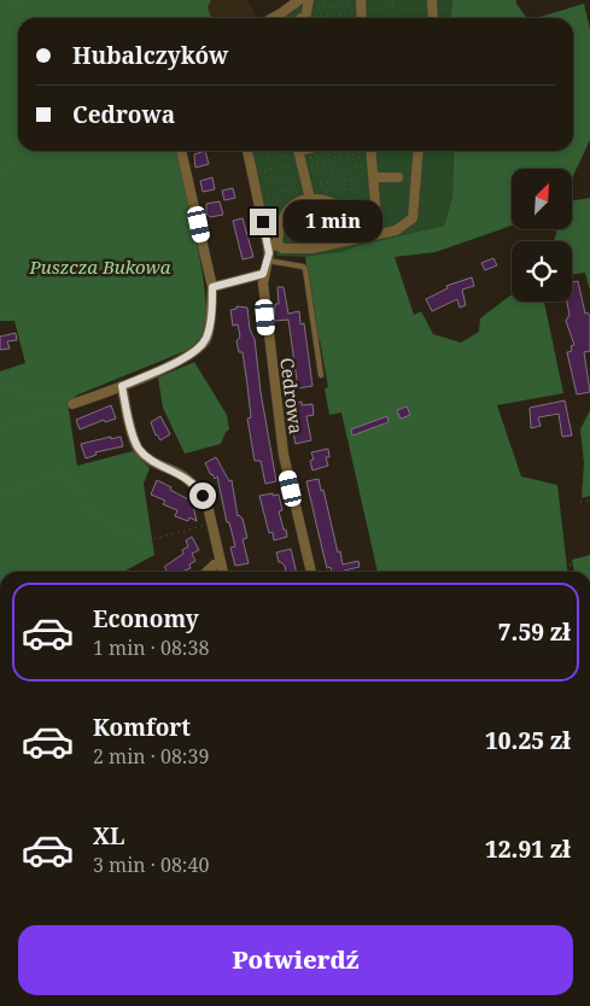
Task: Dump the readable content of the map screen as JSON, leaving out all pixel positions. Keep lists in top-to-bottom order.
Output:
{
  "streets": {
    "street": ["Cedrowa"]
  },
  "parks": ["Puszcza Bukowa"],
  "north": "top right",
  "page": {
    "banner": ["Hubalczyków", "Cedrowa"],
    "bubble": "1 min",
    "list": [
      {
        "name": "Economy",
        "note": "1 min · 08:38",
        "value": "7.59 zł"
      },
      {
        "name": "Komfort",
        "note": "2 min · 08:39",
        "value": "10.25 zł"
      },
      {
        "name": "XL",
        "note": "3 min · 08:40",
        "value": "12.91 zł"
      }
    ],
    "buttons": "Potwierdź"
  }
}
